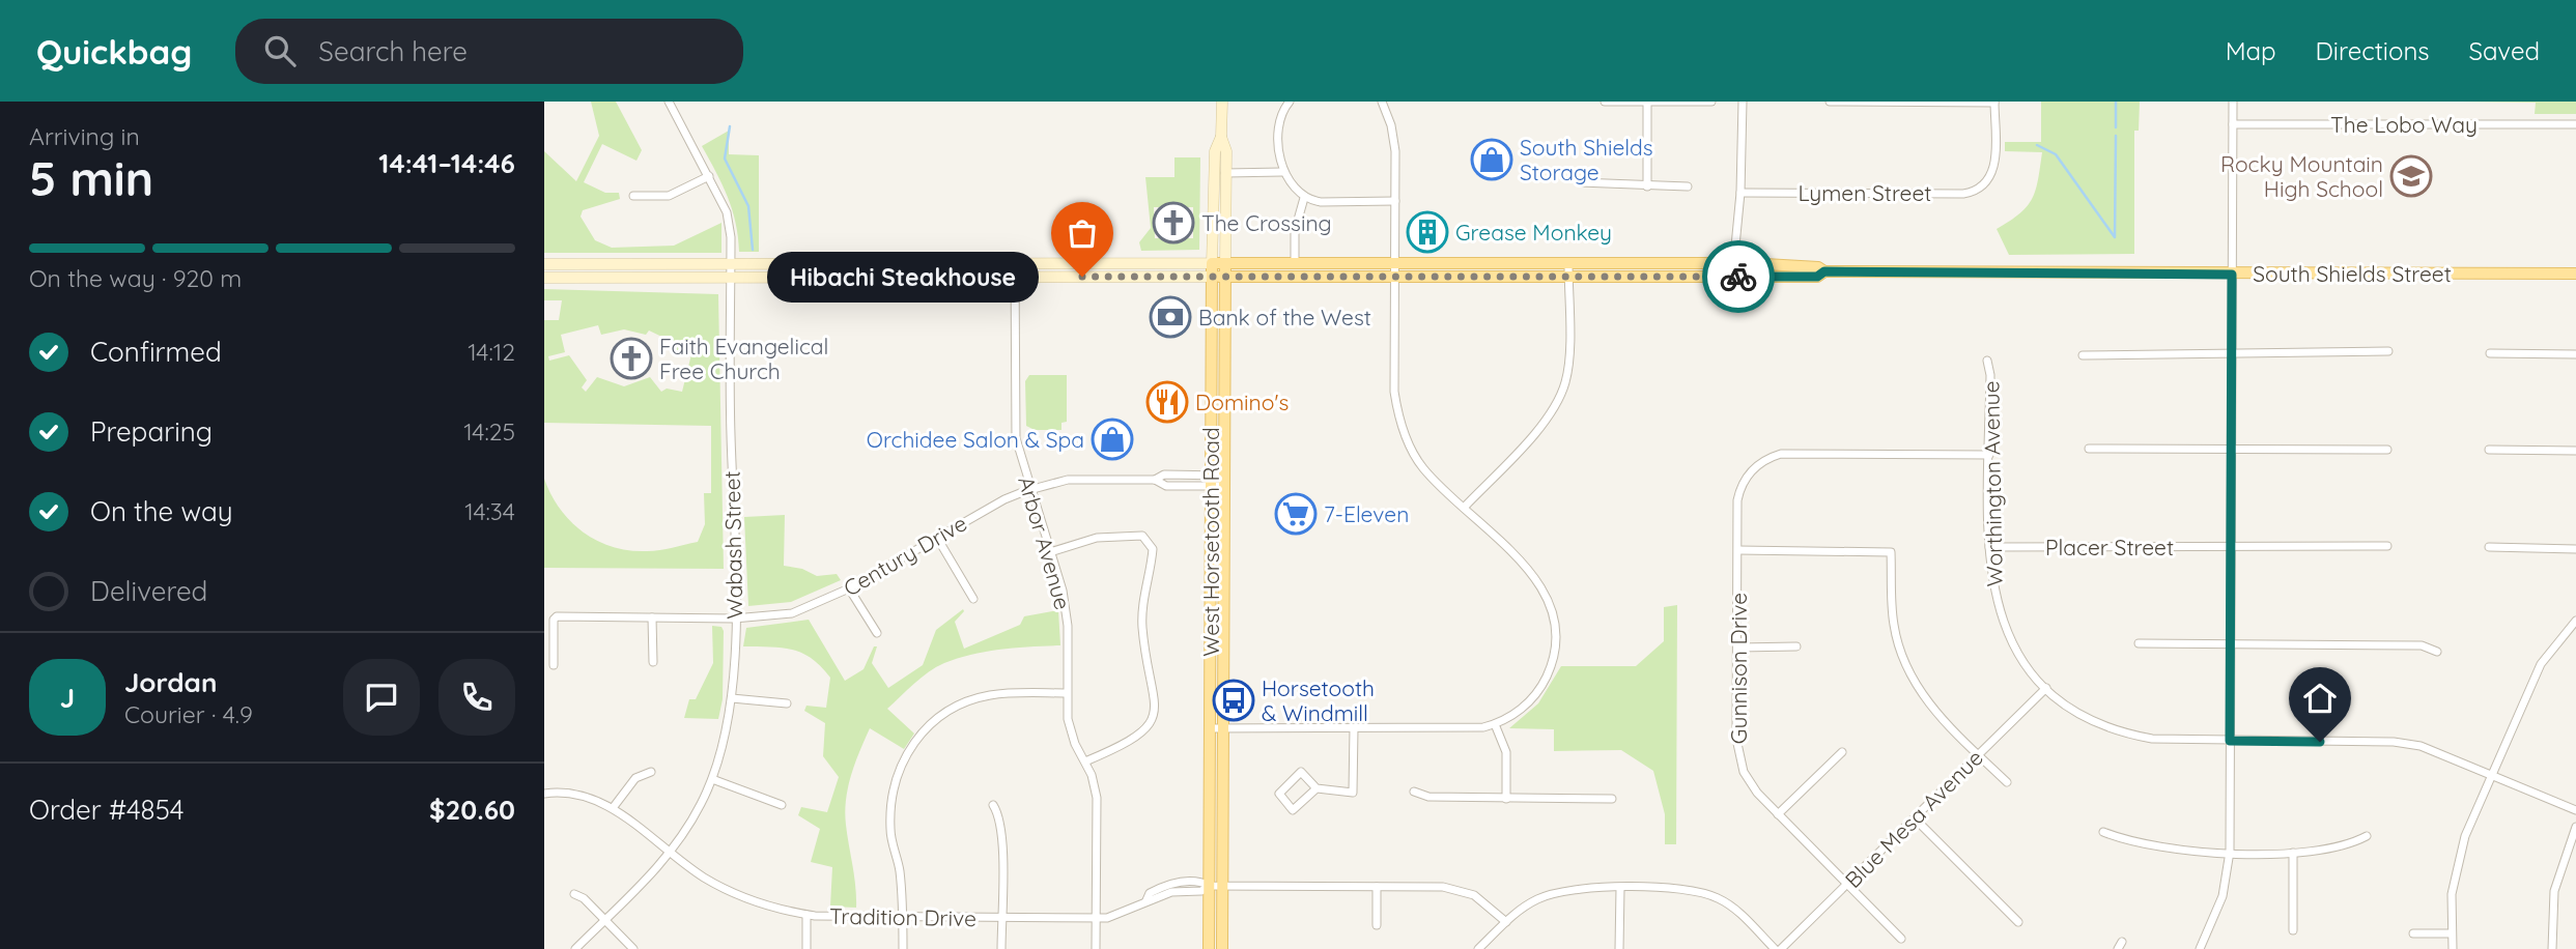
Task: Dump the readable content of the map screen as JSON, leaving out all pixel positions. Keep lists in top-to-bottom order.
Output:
{
  "streets": {
    "main road": ["South Shields Street", "West Horsetooth Road"],
    "street": [
      "The Lobo Way",
      "Lymen Street",
      "Worthington Avenue",
      "Arbor Avenue",
      "Wabash Street",
      "Placer Street",
      "Century Drive",
      "Gunnison Drive",
      "Blue Mesa Avenue",
      "Tradition Drive"
    ]
  },
  "crossings": [
    ["South Shields Street", "West Horsetooth Road"],
    ["South Shields Street", "Arbor Avenue"],
    ["South Shields Street", "Wabash Street"],
    ["Worthington Avenue", "Placer Street"],
    ["Worthington Avenue", "Blue Mesa Avenue"],
    ["West Horsetooth Road", "Century Drive"],
    ["West Horsetooth Road", "Tradition Drive"],
    ["Arbor Avenue", "Century Drive"],
    ["Arbor Avenue", "Tradition Drive"],
    ["Wabash Street", "Century Drive"],
    ["Wabash Street", "Tradition Drive"],
    ["Gunnison Drive", "Blue Mesa Avenue"]
  ],
  "places": {
    "shop": ["South Shields Storage", "Orchidee Salon & Spa"],
    "school or university": ["Rocky Mountain High School"],
    "church": ["The Crossing", "Faith Evangelical Free Church"],
    "building": ["Grease Monkey"],
    "other": ["Hibachi Steakhouse"],
    "bank": ["Bank of the West"],
    "restaurant": ["Domino's"],
    "supermarket": ["7-Eleven"],
    "bus stop": ["Horsetooth & Windmill"]
  },
  "page": {
    "header": "Quickbag",
    "search": "Search here",
    "nav": ["Map", "Directions", "Saved"],
    "heading": ["5 min", "Arriving in", "14:41–14:46"],
    "panel": [
      "Jordan",
      "Courier · 4.9",
      "Order #4854",
      "$20.60"
    ],
    "bar": "On the way · 920 m",
    "bubble": "Hibachi Steakhouse",
    "list": [
      ["Confirmed", "14:12"],
      ["Preparing", "14:25"],
      ["On the way", "14:34"],
      "Delivered"
    ],
    "round": "J"
  }
}
